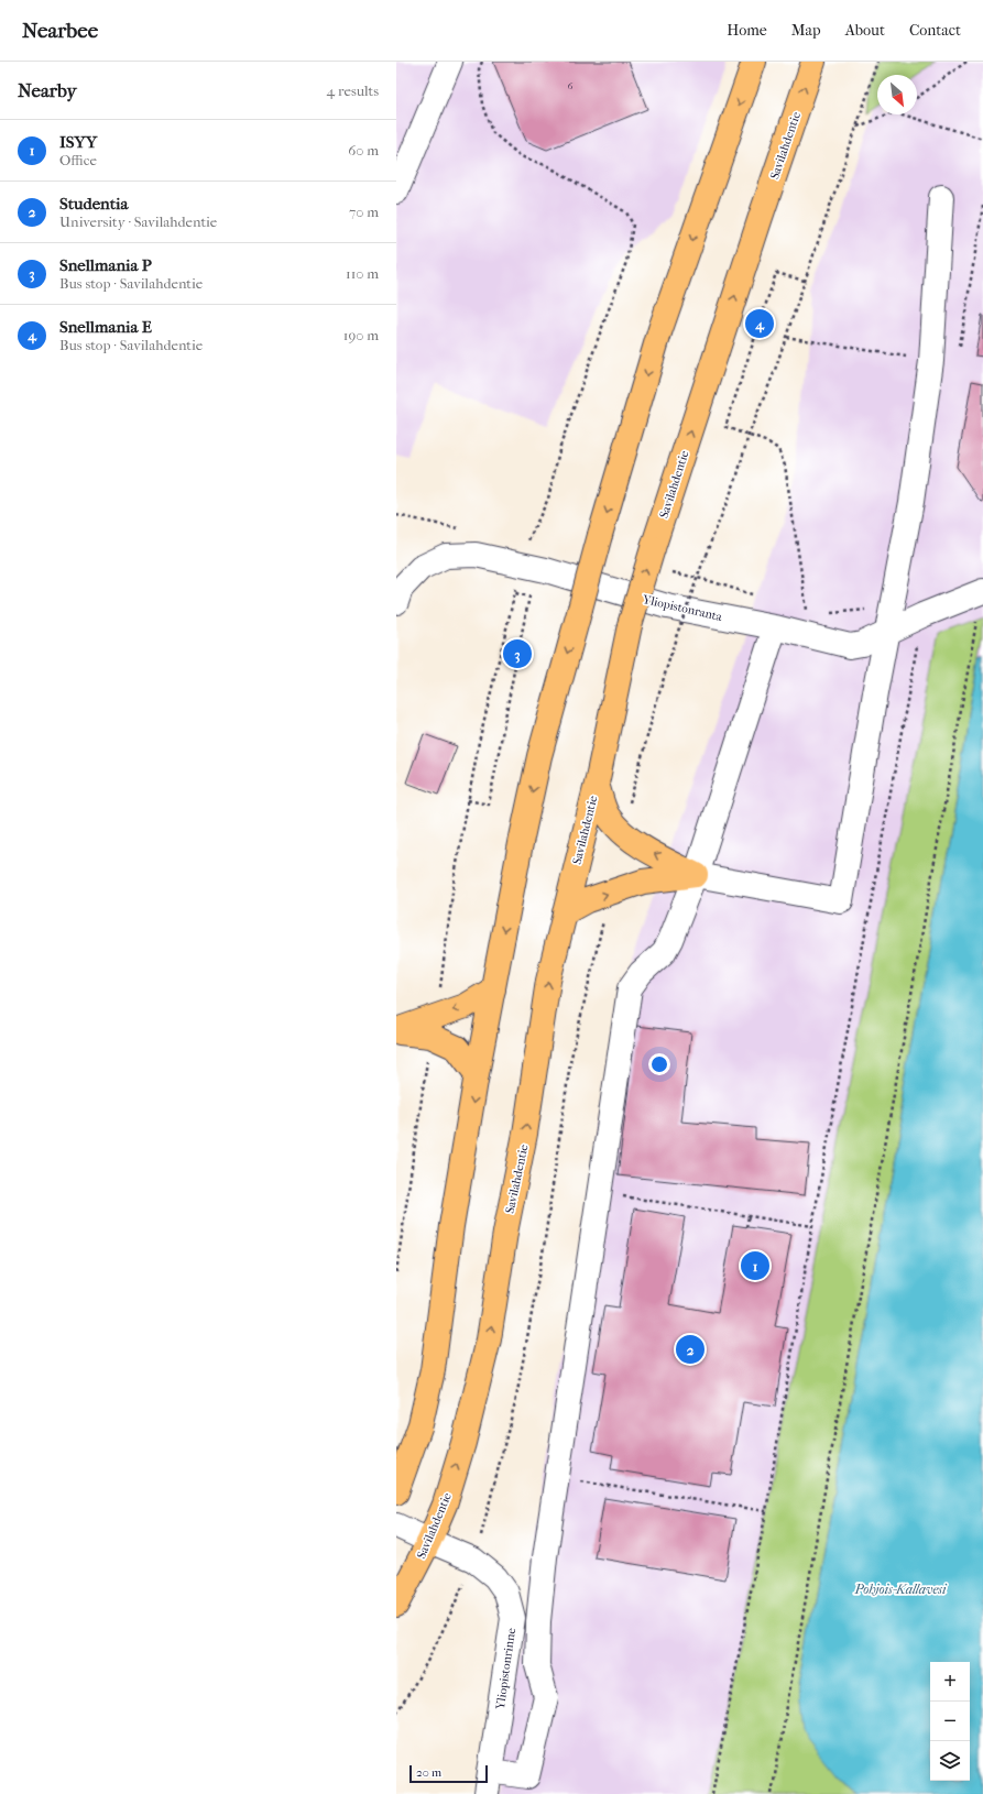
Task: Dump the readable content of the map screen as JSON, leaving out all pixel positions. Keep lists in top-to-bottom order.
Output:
{
  "streets": {
    "main road": ["Savilahdentie"],
    "street": ["Yliopistonranta", "Yliopistonrinne"]
  },
  "crossings": [
    ["Savilahdentie", "Yliopistonrinne"]
  ],
  "water": ["Pohjois-Kallavesi"],
  "house_numbers": ["6"],
  "scale_bar": "20 m",
  "north": "bottom right",
  "page": {
    "header": "Nearbee",
    "nav": [
      "Home",
      "Map",
      "About",
      "Contact"
    ],
    "heading": ["Nearby", "4 results"],
    "list": [
      {
        "mark": "1",
        "name": "ISYY",
        "note": "Office",
        "value": "60 m"
      },
      {
        "mark": "2",
        "name": "Studentia",
        "note": "University · Savilahdentie",
        "value": "70 m"
      },
      {
        "mark": "3",
        "name": "Snellmania P",
        "note": "Bus stop · Savilahdentie",
        "value": "110 m"
      },
      {
        "mark": "4",
        "name": "Snellmania E",
        "note": "Bus stop · Savilahdentie",
        "value": "190 m"
      }
    ],
    "pins": [
      "4",
      "3",
      "1",
      "2"
    ],
    "map_buttons": ["+", "−"],
    "scale": "20 m"
  }
}
